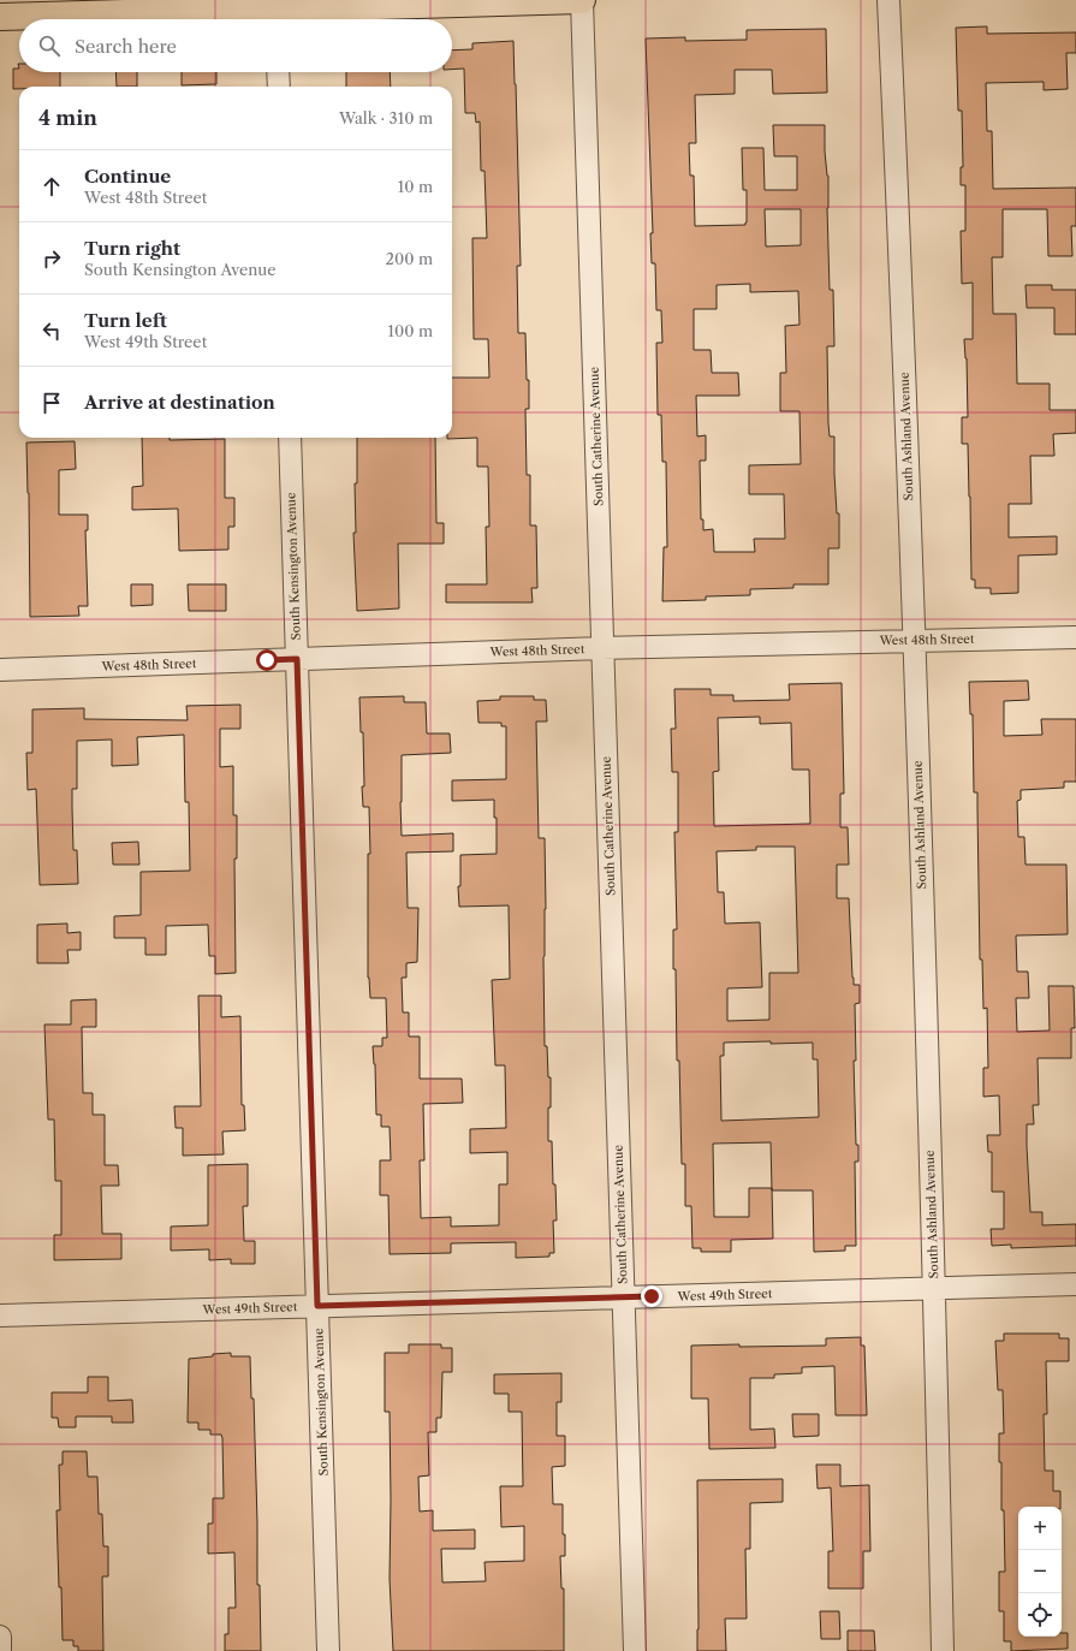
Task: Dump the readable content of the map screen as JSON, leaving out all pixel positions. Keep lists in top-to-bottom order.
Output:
{
  "streets": {
    "street": [
      "South Catherine Avenue",
      "South Ashland Avenue",
      "South Kensington Avenue",
      "West 48th Street",
      "West 49th Street"
    ]
  },
  "crossings": [
    ["South Catherine Avenue", "West 48th Street"],
    ["South Catherine Avenue", "West 49th Street"],
    ["South Ashland Avenue", "West 48th Street"],
    ["South Ashland Avenue", "West 49th Street"],
    ["South Kensington Avenue", "West 48th Street"],
    ["South Kensington Avenue", "West 49th Street"]
  ],
  "page": {
    "search": "Search here",
    "heading": ["4 min", "Walk · 310 m"],
    "list": [
      ["Continue", "West 48th Street", "10 m"],
      ["Turn right", "South Kensington Avenue", "200 m"],
      ["Turn left", "West 49th Street", "100 m"],
      "Arrive at destination"
    ],
    "map_buttons": ["+", "−"]
  }
}
